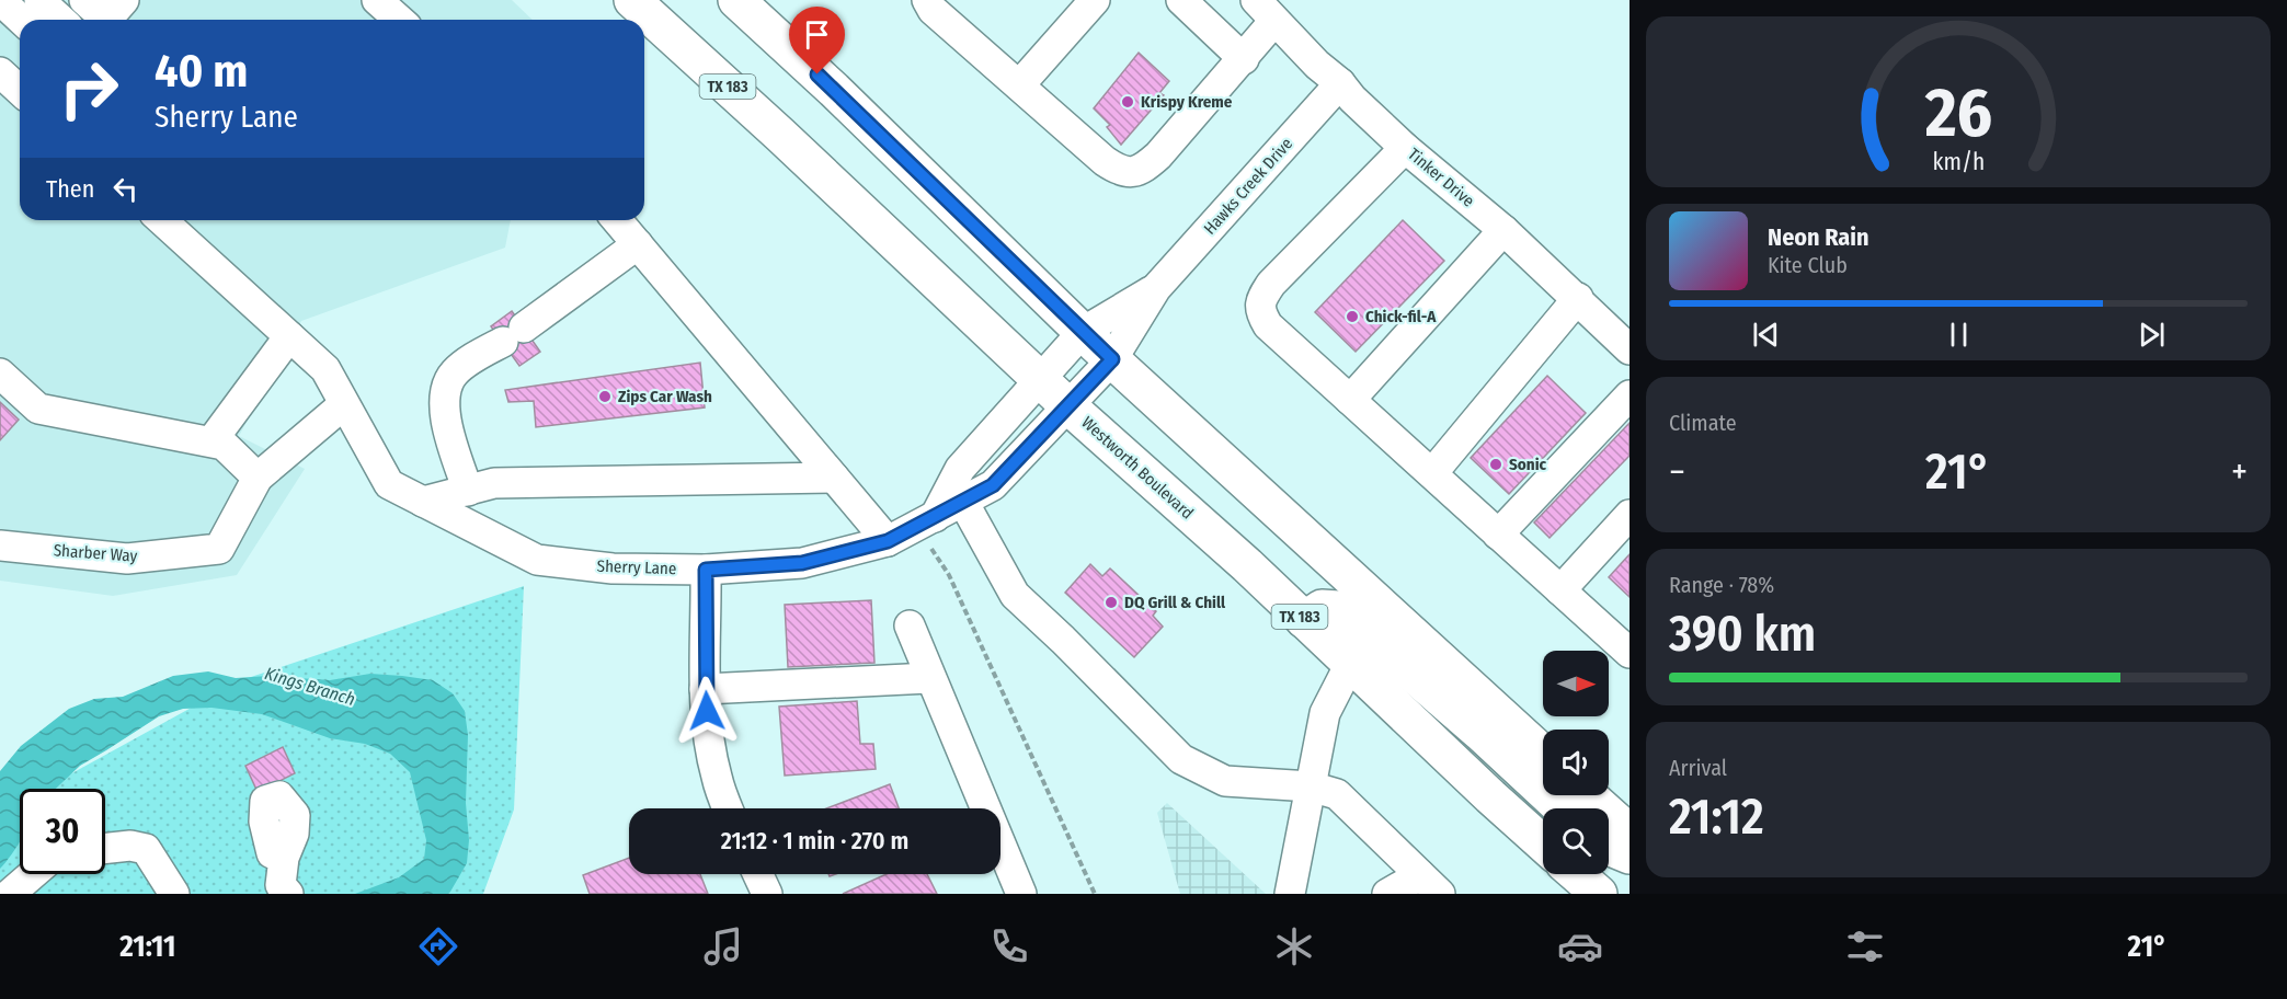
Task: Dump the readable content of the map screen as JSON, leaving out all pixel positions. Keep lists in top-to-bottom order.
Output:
{
  "streets": {
    "main road": ["TX 183", "Westworth Boulevard"],
    "street": [
      "Tinker Drive",
      "Hawks Creek Drive",
      "Sharber Way",
      "Sherry Lane"
    ]
  },
  "crossings": [
    ["Tinker Drive", "Hawks Creek Drive"],
    ["Hawks Creek Drive", "Sherry Lane"],
    ["Westworth Boulevard", "Sherry Lane"]
  ],
  "water": ["Kings Branch"],
  "places": [
    "Krispy Kreme",
    "Chick-fil-A",
    "Zips Car Wash",
    "Sonic",
    "DQ Grill & Chill"
  ],
  "north": "right",
  "page": {
    "turn": ["40 m", "Sherry Lane"],
    "then": "Then",
    "song": ["Neon Rain", "Kite Club"],
    "tile": [
      "Climate",
      ["Range · 78%", "390 km"],
      ["Arrival", "21:12"]
    ],
    "heat": ["−", "21°", "+"],
    "limit": "30",
    "trip": "21:12 · 1 min · 270 m",
    "tabs": ["21:11", "21°"],
    "gauge": ["26", "km/h"]
  }
}
